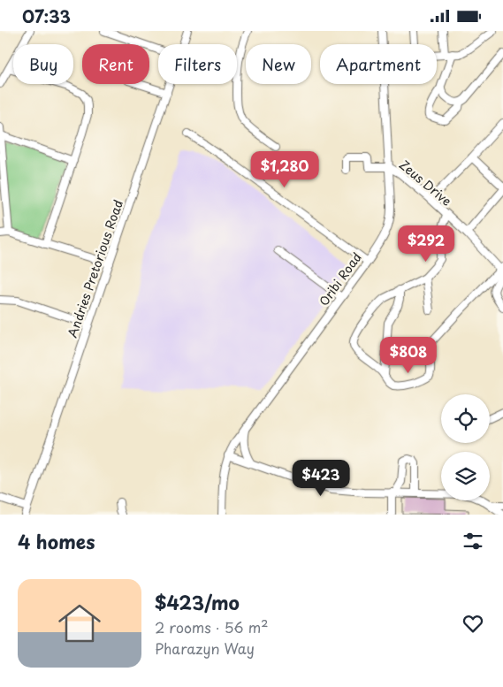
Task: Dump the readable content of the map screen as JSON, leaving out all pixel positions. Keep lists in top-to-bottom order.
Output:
{
  "streets": {
    "street": ["Zeus Drive", "Andries Pretorious Road", "Oribi Road"]
  },
  "crossings": [
    ["Zeus Drive", "Oribi Road"]
  ],
  "page": {
    "status": "07:33",
    "chip": [
      "Buy",
      "Rent",
      "Filters",
      "New",
      "Apartment"
    ],
    "price": [
      "$1,280",
      "$292",
      "$808",
      "$423"
    ],
    "heading": "4 homes",
    "list": [
      {
        "name": "$423/mo",
        "note": "2 rooms · 56 m² · Pharazyn Way"
      }
    ]
  }
}
